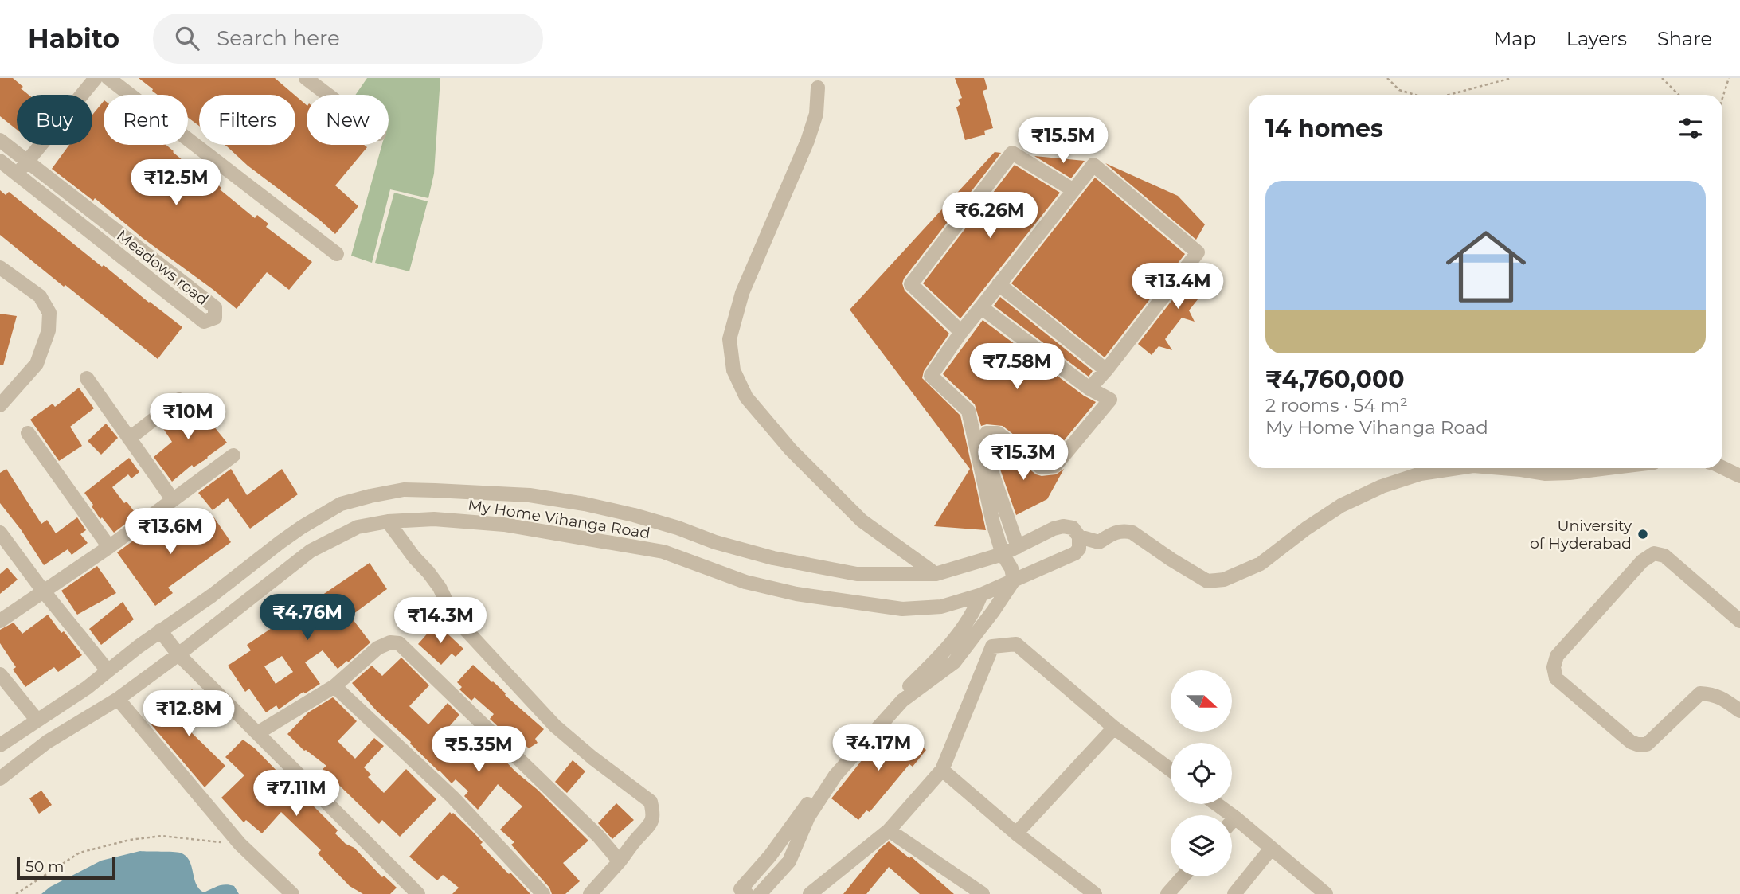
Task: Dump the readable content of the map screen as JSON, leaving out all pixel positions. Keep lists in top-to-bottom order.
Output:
{
  "streets": {
    "street": ["Meadows road", "My Home Vihanga Road"]
  },
  "places": ["University of Hyderabad"],
  "scale_bar": "50 m",
  "north": "right",
  "page": {
    "header": "Habito",
    "search": "Search here",
    "nav": ["Map", "Layers", "Share"],
    "chip": [
      "Buy",
      "Rent",
      "Filters",
      "New"
    ],
    "heading": "14 homes",
    "price": [
      "₹15.5M",
      "₹12.5M",
      "₹6.26M",
      "₹13.4M",
      "₹7.58M",
      "₹10M",
      "₹15.3M",
      "₹13.6M",
      "₹4.76M",
      "₹14.3M",
      "₹12.8M",
      "₹4.17M",
      "₹5.35M",
      "₹7.11M"
    ],
    "list": [
      {
        "name": "₹4,760,000",
        "note": "2 rooms · 54 m² · My Home Vihanga Road"
      }
    ],
    "scale": "50 m"
  }
}
